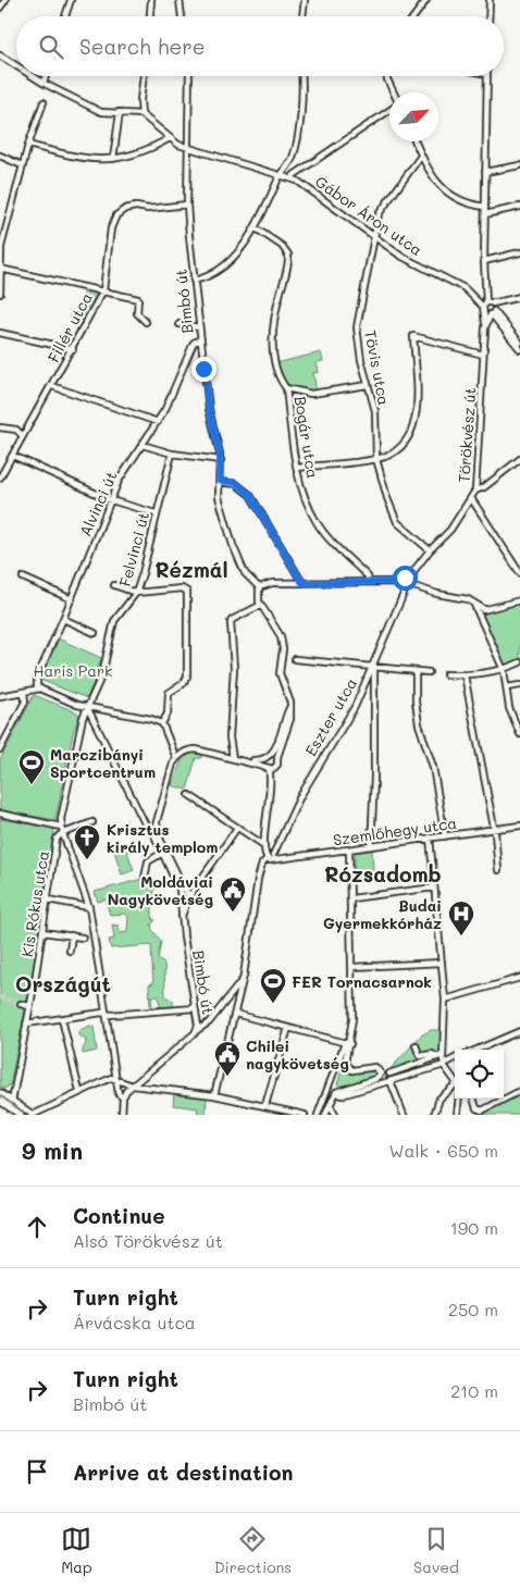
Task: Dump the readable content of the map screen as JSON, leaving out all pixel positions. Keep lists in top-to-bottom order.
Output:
{
  "streets": {
    "street": [
      "Gábor Áron utca",
      "Bimbó út",
      "Fillér utca",
      "Tövis utca",
      "Törökvész út",
      "Bogár utca",
      "Alvinci út",
      "Felvinci út",
      "Eszter utca",
      "Szemlőhegy utca",
      "Kis Rókus utca"
    ]
  },
  "crossings": [
    ["Gábor Áron utca", "Bimbó út"],
    ["Gábor Áron utca", "Tövis utca"],
    ["Bimbó út", "Fillér utca"],
    ["Bimbó út", "Alvinci út"],
    ["Tövis utca", "Törökvész út"],
    ["Törökvész út", "Eszter utca"],
    ["Eszter utca", "Szemlőhegy utca"]
  ],
  "districts": ["Rézmál", "Rózsadomb", "Országút"],
  "parks": ["Haris Park"],
  "places": {
    "sports": ["Marczibányi Sportcentrum", "FER Tornacsarnok"],
    "church": ["Krisztus király templom"],
    "public building": ["Moldáviai Nagykövetség", "Chilei nagykövetség"],
    "hospital": ["Budai Gyermekkórház"]
  },
  "north": "top right",
  "page": {
    "search": "Search here",
    "heading": ["9 min", "Walk · 650 m"],
    "list": [
      ["Continue", "Alsó Törökvész út", "190 m"],
      ["Turn right", "Árvácska utca", "250 m"],
      ["Turn right", "Bimbó út", "210 m"],
      "Arrive at destination"
    ],
    "nav": ["Map", "Directions", "Saved"]
  }
}
